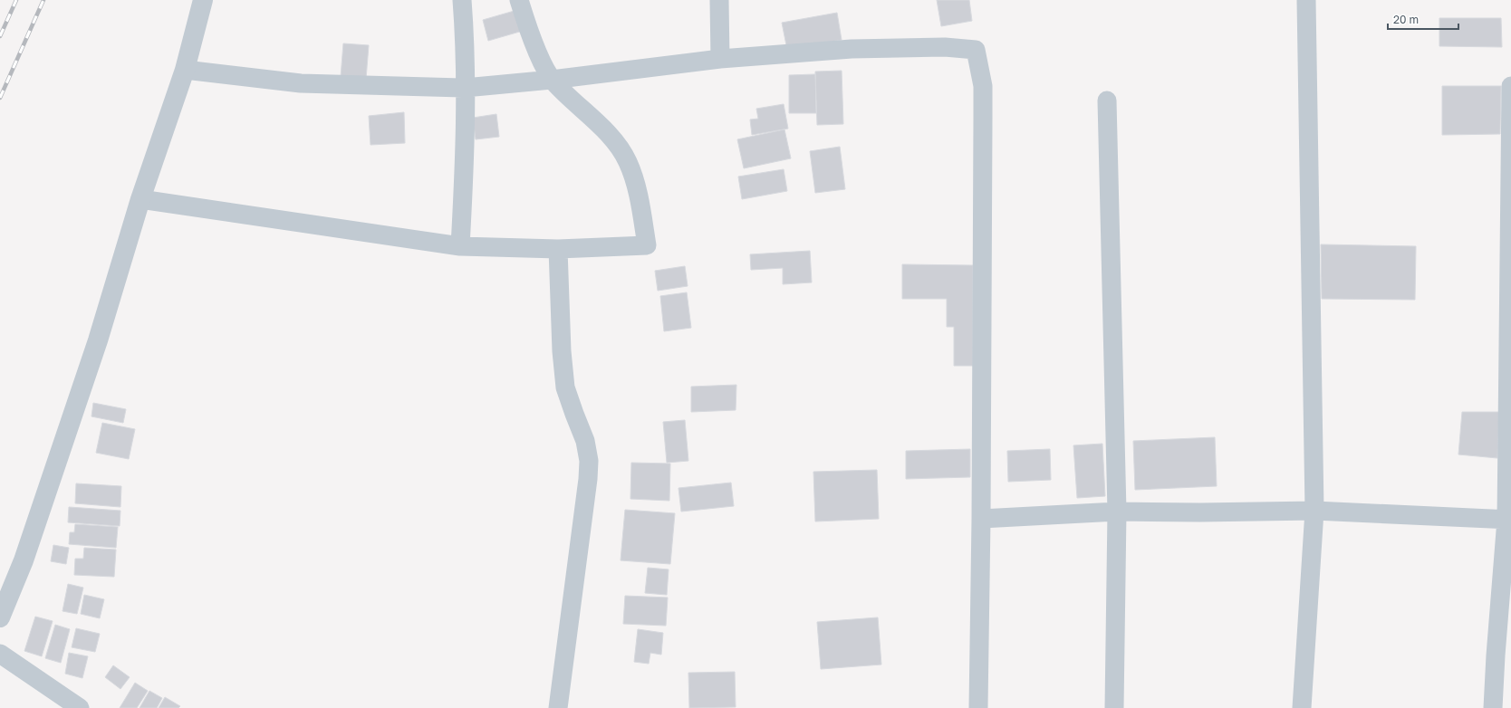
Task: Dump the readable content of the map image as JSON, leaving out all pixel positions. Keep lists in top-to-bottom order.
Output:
{
  "scale_bar": "20 m"
}
